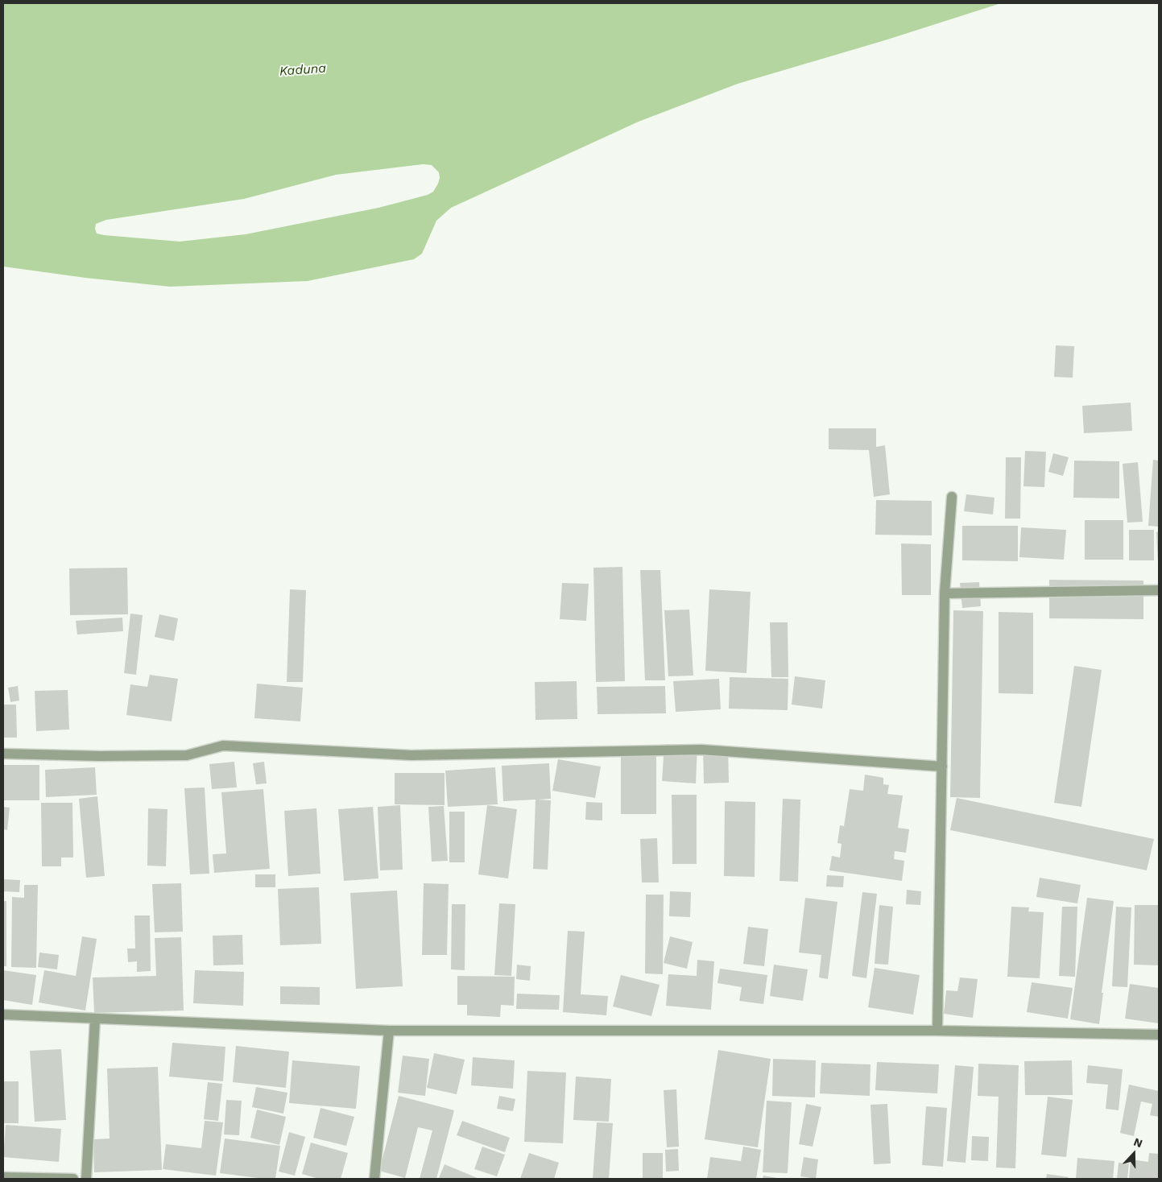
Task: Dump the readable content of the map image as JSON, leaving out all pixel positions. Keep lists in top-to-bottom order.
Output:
{
  "water": ["Kaduna"],
  "north": "top"
}
